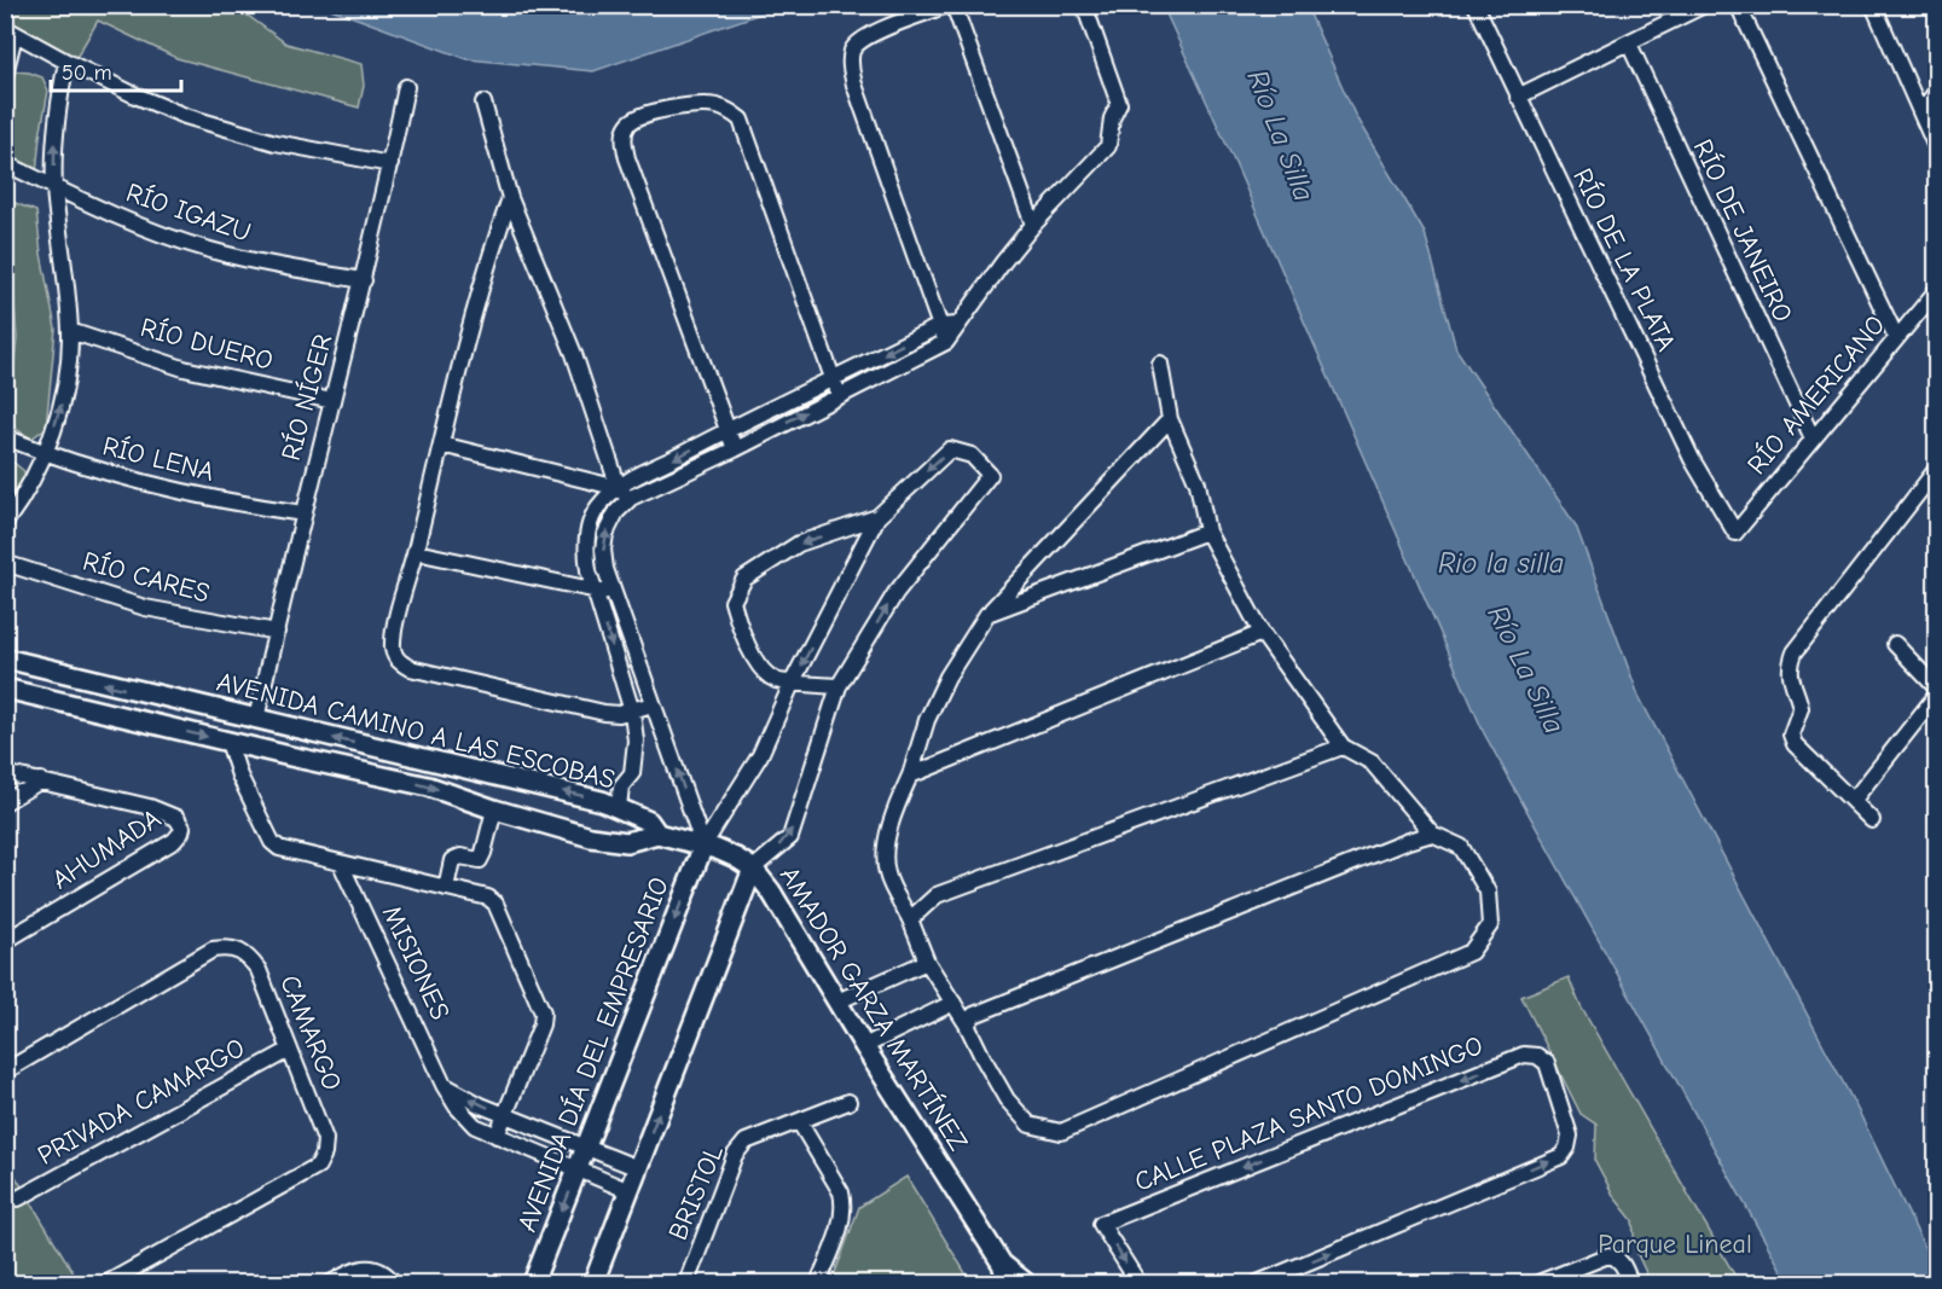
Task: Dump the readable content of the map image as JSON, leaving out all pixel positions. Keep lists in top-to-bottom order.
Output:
{
  "streets": {
    "street": [
      "RÍO IGAZU",
      "RÍO DE JANEIRO",
      "RÍO DE LA PLATA",
      "RÍO DUERO",
      "RÍO AMERICANO",
      "RÍO NÍGER",
      "RÍO LENA",
      "RÍO CARES",
      "AVENIDA CAMINO A LAS ESCOBAS",
      "AHUMADA",
      "MISIONES",
      "AMADOR GARZA MARTÍNEZ",
      "CAMARGO",
      "AVENIDA DÍA DEL EMPRESARIO",
      "PRIVADA CAMARGO",
      "CALLE PLAZA SANTO DOMINGO",
      "BRISTOL"
    ]
  },
  "crossings": [
    ["RÍO IGAZU", "RÍO NÍGER"],
    ["RÍO DE JANEIRO", "RÍO AMERICANO"],
    ["RÍO DE LA PLATA", "RÍO AMERICANO"],
    ["RÍO DUERO", "RÍO NÍGER"],
    ["RÍO NÍGER", "RÍO LENA"],
    ["RÍO NÍGER", "RÍO CARES"],
    ["RÍO NÍGER", "AVENIDA CAMINO A LAS ESCOBAS"],
    ["AVENIDA CAMINO A LAS ESCOBAS", "AMADOR GARZA MARTÍNEZ"],
    ["MISIONES", "AVENIDA DÍA DEL EMPRESARIO"],
    ["AMADOR GARZA MARTÍNEZ", "AVENIDA DÍA DEL EMPRESARIO"],
    ["CAMARGO", "PRIVADA CAMARGO"]
  ],
  "water": ["Río La Silla", "Rio la silla"],
  "parks": ["Parque Lineal"],
  "scale_bar": "50 m"
}
